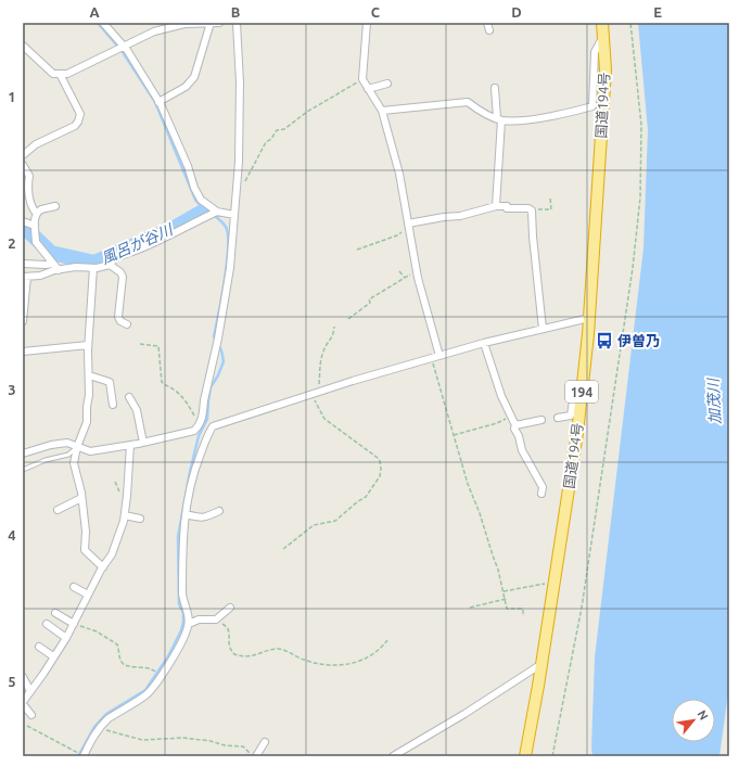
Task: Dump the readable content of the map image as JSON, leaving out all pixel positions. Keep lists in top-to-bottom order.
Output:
{
  "streets": {
    "highway": ["国道194号", "194"]
  },
  "water": ["風呂が谷川", "加茂川"],
  "places": {
    "bus stop": ["伊曽乃"]
  },
  "north": "top right",
  "grid": {
    "columns": [
      "A",
      "B",
      "C",
      "D",
      "E"
    ],
    "rows": [
      "1",
      "2",
      "3",
      "4",
      "5"
    ]
  }
}
